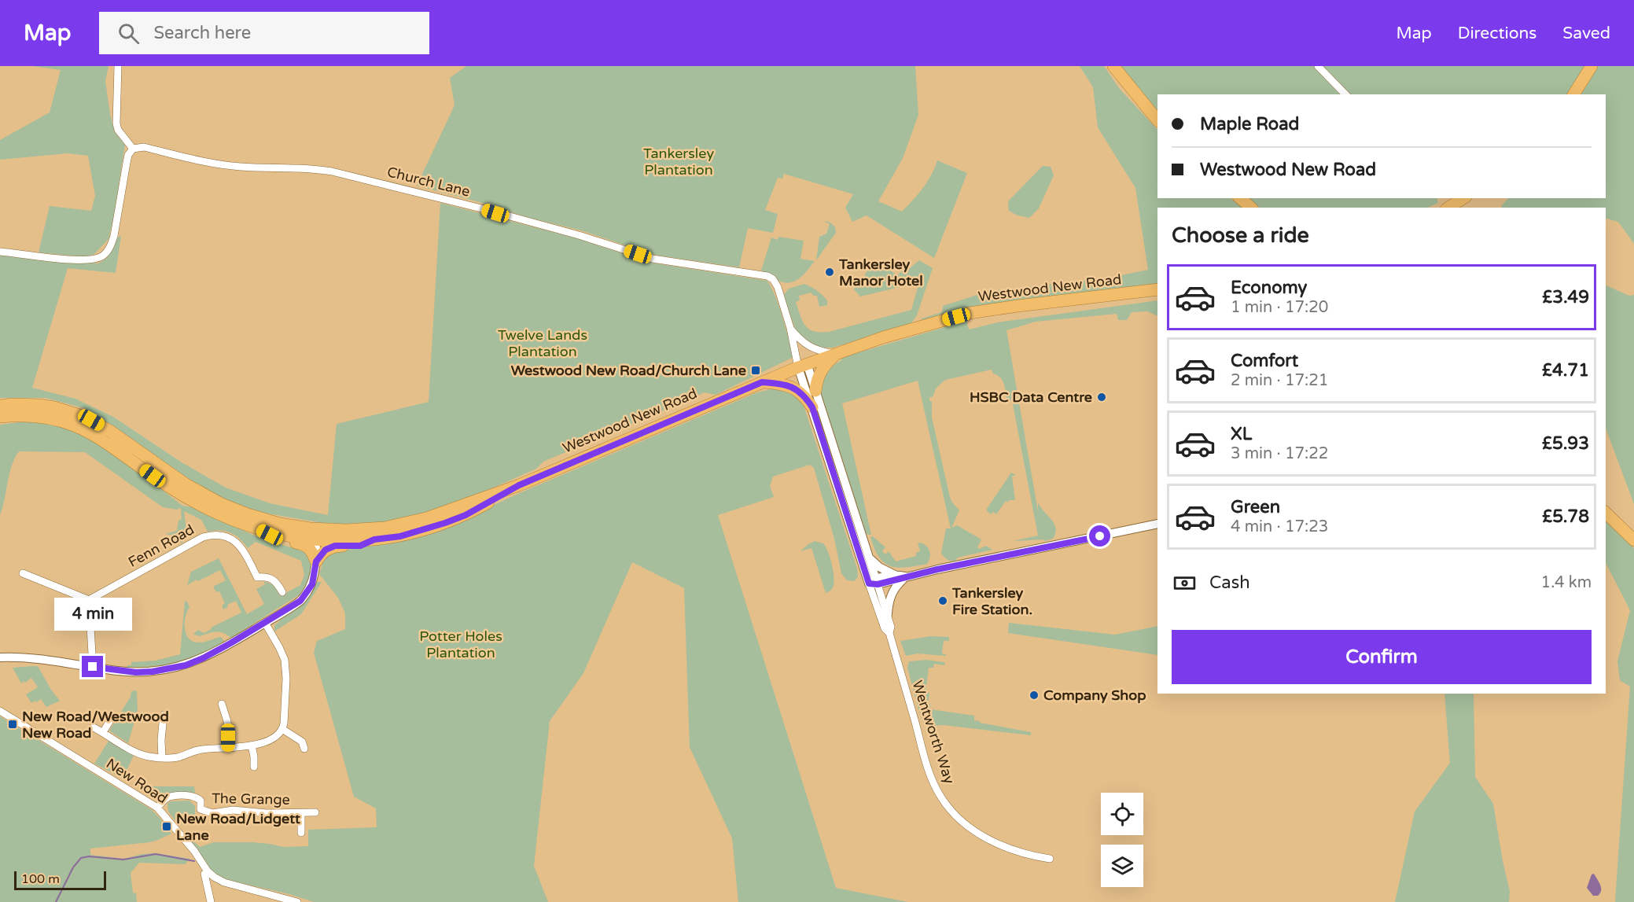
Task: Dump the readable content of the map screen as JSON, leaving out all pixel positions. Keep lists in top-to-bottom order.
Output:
{
  "streets": {
    "highway": ["Westwood New Road"],
    "street": [
      "Church Lane",
      "Fenn Road",
      "Wentworth Way",
      "New Road",
      "The Grange"
    ]
  },
  "crossings": [
    ["Church Lane", "Westwood New Road"],
    ["Church Lane", "Wentworth Way"],
    ["Westwood New Road", "Wentworth Way"],
    ["New Road", "The Grange"]
  ],
  "parks": ["Tankersley Plantation", "Twelve Lands Plantation", "Potter Holes Plantation"],
  "places": {
    "other": [
      "Tankersley Manor Hotel",
      "HSBC Data Centre",
      "Tankersley Fire Station.",
      "Company Shop"
    ],
    "transit": ["Westwood New Road/Church Lane", "New Road/Westwood New Road", "New Road/Lidgett Lane"]
  },
  "scale_bar": "100 m",
  "page": {
    "header": "Map",
    "search": "Search here",
    "nav": ["Map", "Directions", "Saved"],
    "banner": ["Maple Road", "Westwood New Road"],
    "heading": "Choose a ride",
    "list": [
      {
        "name": "Economy",
        "note": "1 min · 17:20",
        "value": "£3.49"
      },
      {
        "name": "Comfort",
        "note": "2 min · 17:21",
        "value": "£4.71"
      },
      {
        "name": "XL",
        "note": "3 min · 17:22",
        "value": "£5.93"
      },
      {
        "name": "Green",
        "note": "4 min · 17:23",
        "value": "£5.78"
      }
    ],
    "pay": ["Cash", "1.4 km"],
    "bubble": "4 min",
    "buttons": "Confirm",
    "scale": "100 m"
  }
}
